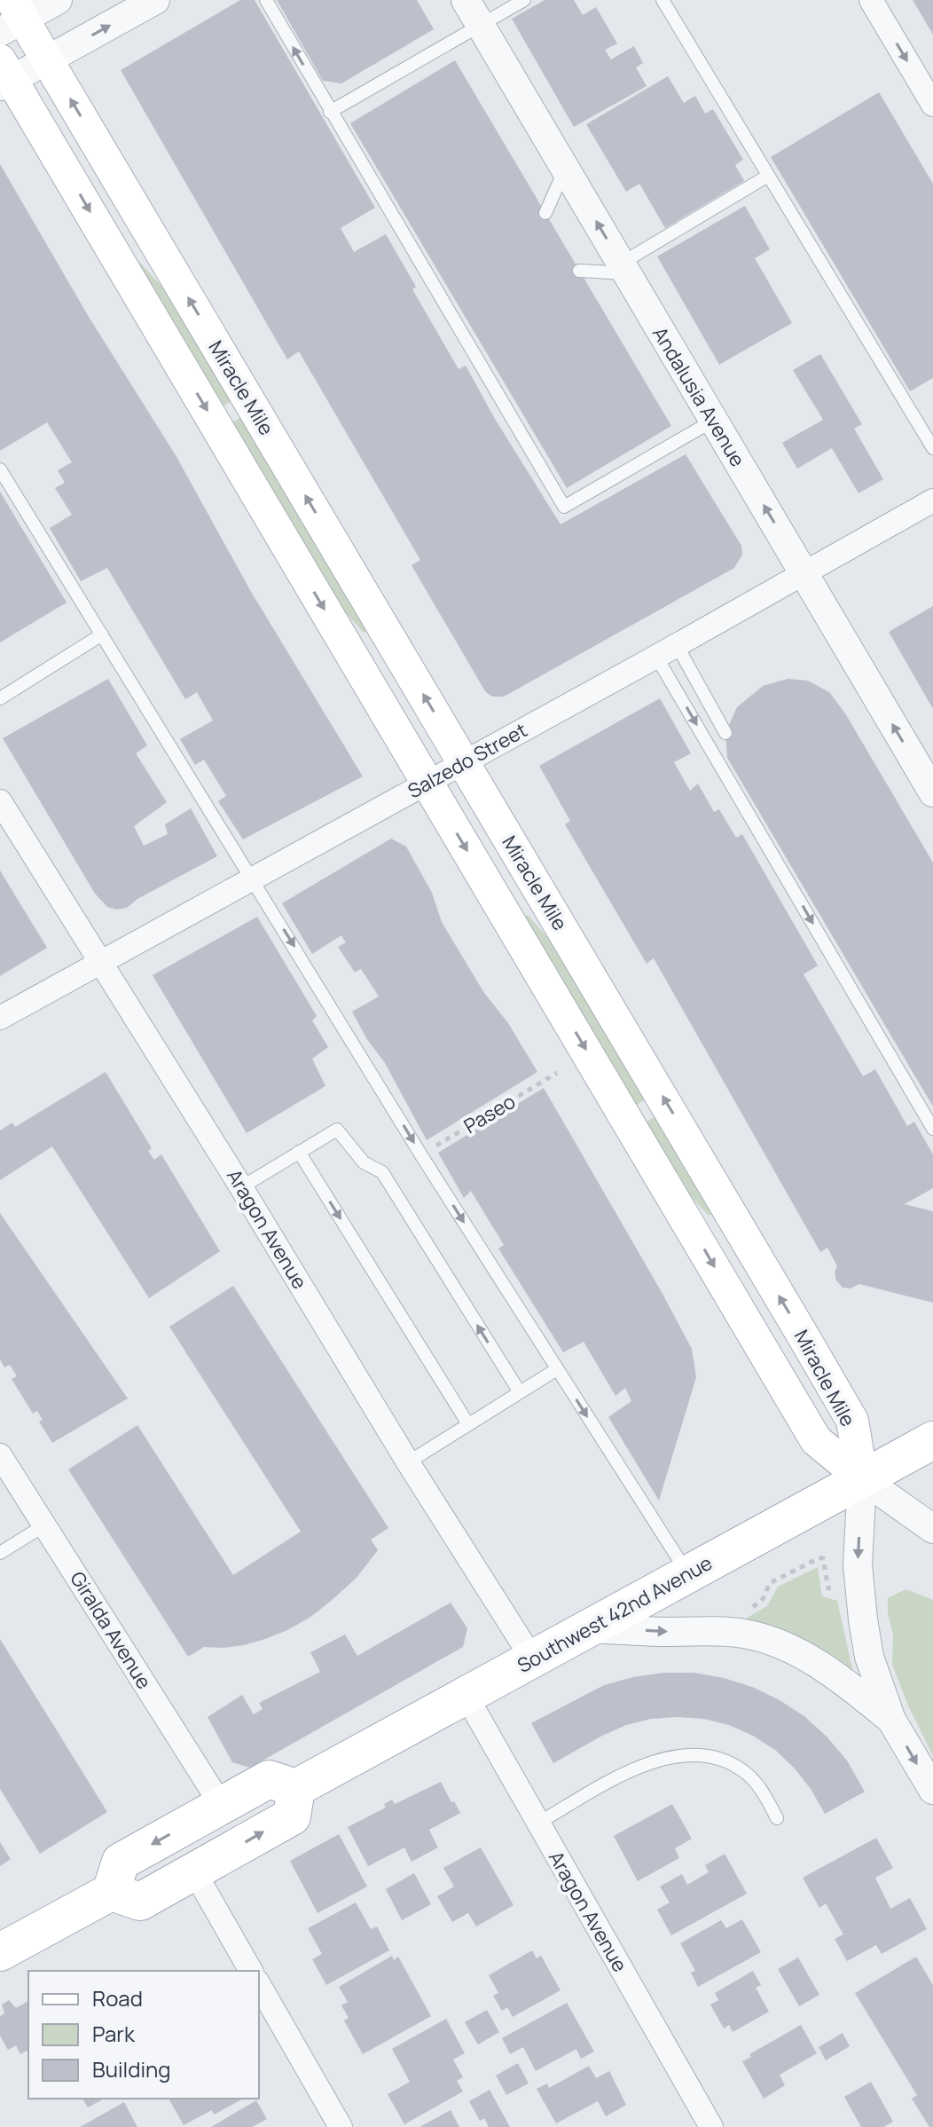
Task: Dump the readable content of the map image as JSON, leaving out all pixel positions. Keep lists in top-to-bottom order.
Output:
{
  "streets": {
    "main road": ["Miracle Mile", "Southwest 42nd Avenue"],
    "street": [
      "Andalusia Avenue",
      "Salzedo Street",
      "Aragon Avenue",
      "Giralda Avenue"
    ],
    "path": ["Paseo"]
  },
  "crossings": [
    ["Miracle Mile", "Salzedo Street"],
    ["Miracle Mile", "Southwest 42nd Avenue"],
    ["Andalusia Avenue", "Salzedo Street"],
    ["Salzedo Street", "Aragon Avenue"],
    ["Aragon Avenue", "Southwest 42nd Avenue"]
  ],
  "one_way": ["Andalusia Avenue"],
  "legend": ["Road", "Park", "Building"]
}
